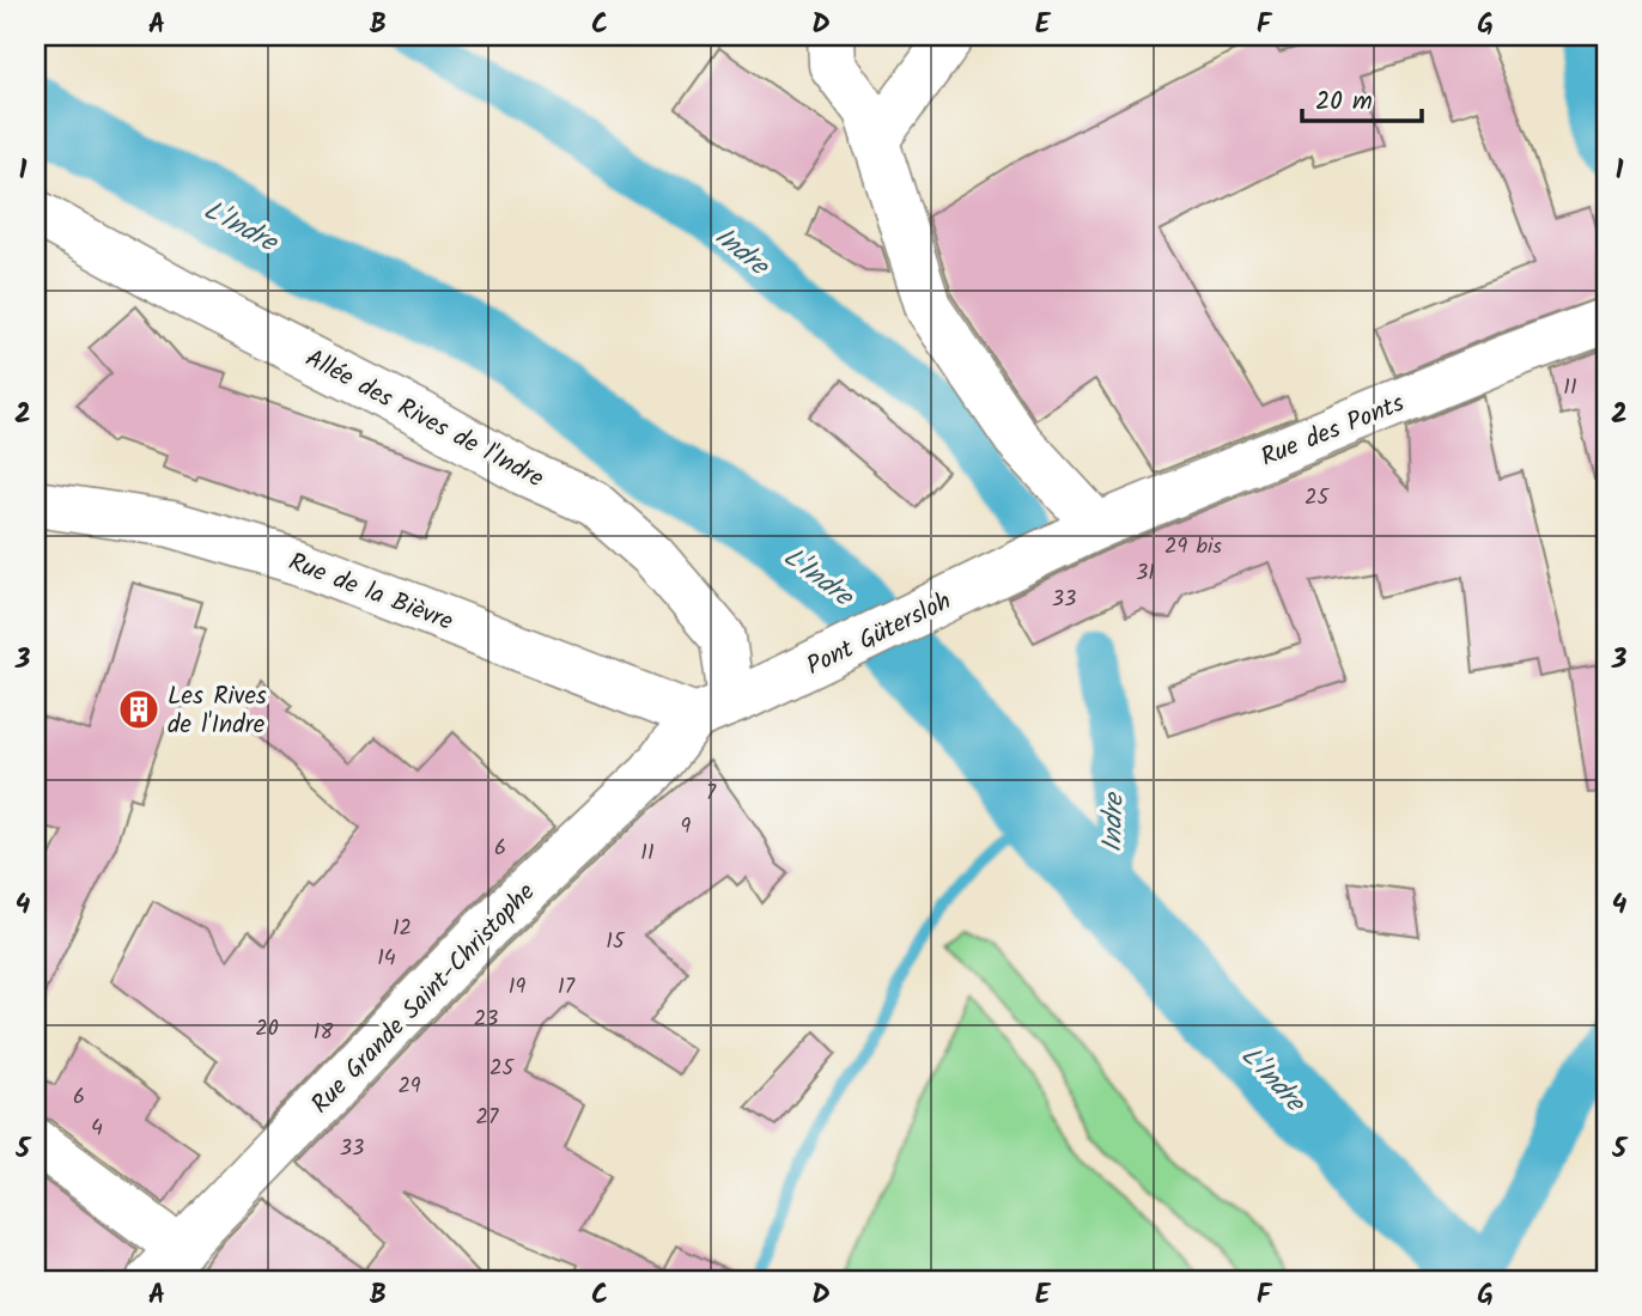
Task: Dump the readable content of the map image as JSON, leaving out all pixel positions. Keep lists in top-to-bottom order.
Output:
{
  "streets": {
    "street": [
      "Allée des Rives de l'Indre",
      "Rue des Ponts",
      "Rue de la Bièvre",
      "Pont Gütersloh",
      "Rue Grande Saint-Christophe"
    ]
  },
  "crossings": [
    ["Allée des Rives de l'Indre", "Rue de la Bièvre"],
    ["Allée des Rives de l'Indre", "Pont Gütersloh"],
    ["Allée des Rives de l'Indre", "Rue Grande Saint-Christophe"],
    ["Rue des Ponts", "Pont Gütersloh"],
    ["Rue de la Bièvre", "Pont Gütersloh"],
    ["Rue de la Bièvre", "Rue Grande Saint-Christophe"],
    ["Pont Gütersloh", "Rue Grande Saint-Christophe"]
  ],
  "water": ["L'Indre", "Indre"],
  "places": {
    "building": ["Les Rives de l'Indre"]
  },
  "house_numbers": [
    "11",
    "25",
    "29 bis",
    "31",
    "33",
    "7",
    "9",
    "6",
    "11",
    "12",
    "15",
    "14",
    "19",
    "17",
    "23",
    "20",
    "18",
    "25",
    "29",
    "6",
    "27",
    "4",
    "33"
  ],
  "scale_bar": "20 m",
  "grid": {
    "columns": [
      "A",
      "B",
      "C",
      "D",
      "E",
      "F",
      "G"
    ],
    "rows": [
      "1",
      "2",
      "3",
      "4",
      "5"
    ]
  }
}
